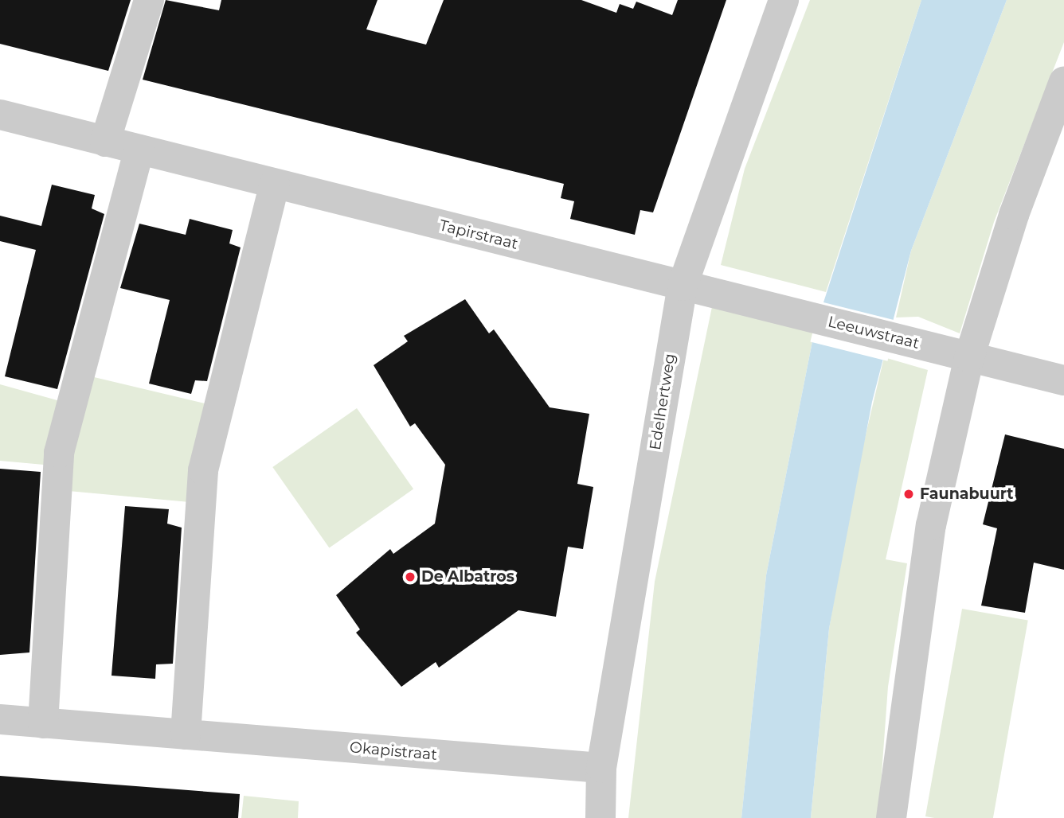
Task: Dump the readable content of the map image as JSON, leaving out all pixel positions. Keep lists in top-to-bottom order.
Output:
{
  "streets": {
    "street": [
      "Tapirstraat",
      "Leeuwstraat",
      "Edelhertweg",
      "Okapistraat"
    ]
  },
  "crossings": [
    ["Tapirstraat", "Leeuwstraat"],
    ["Tapirstraat", "Edelhertweg"],
    ["Leeuwstraat", "Edelhertweg"],
    ["Edelhertweg", "Okapistraat"]
  ],
  "places": ["Faunabuurt", "De Albatros"]
}
